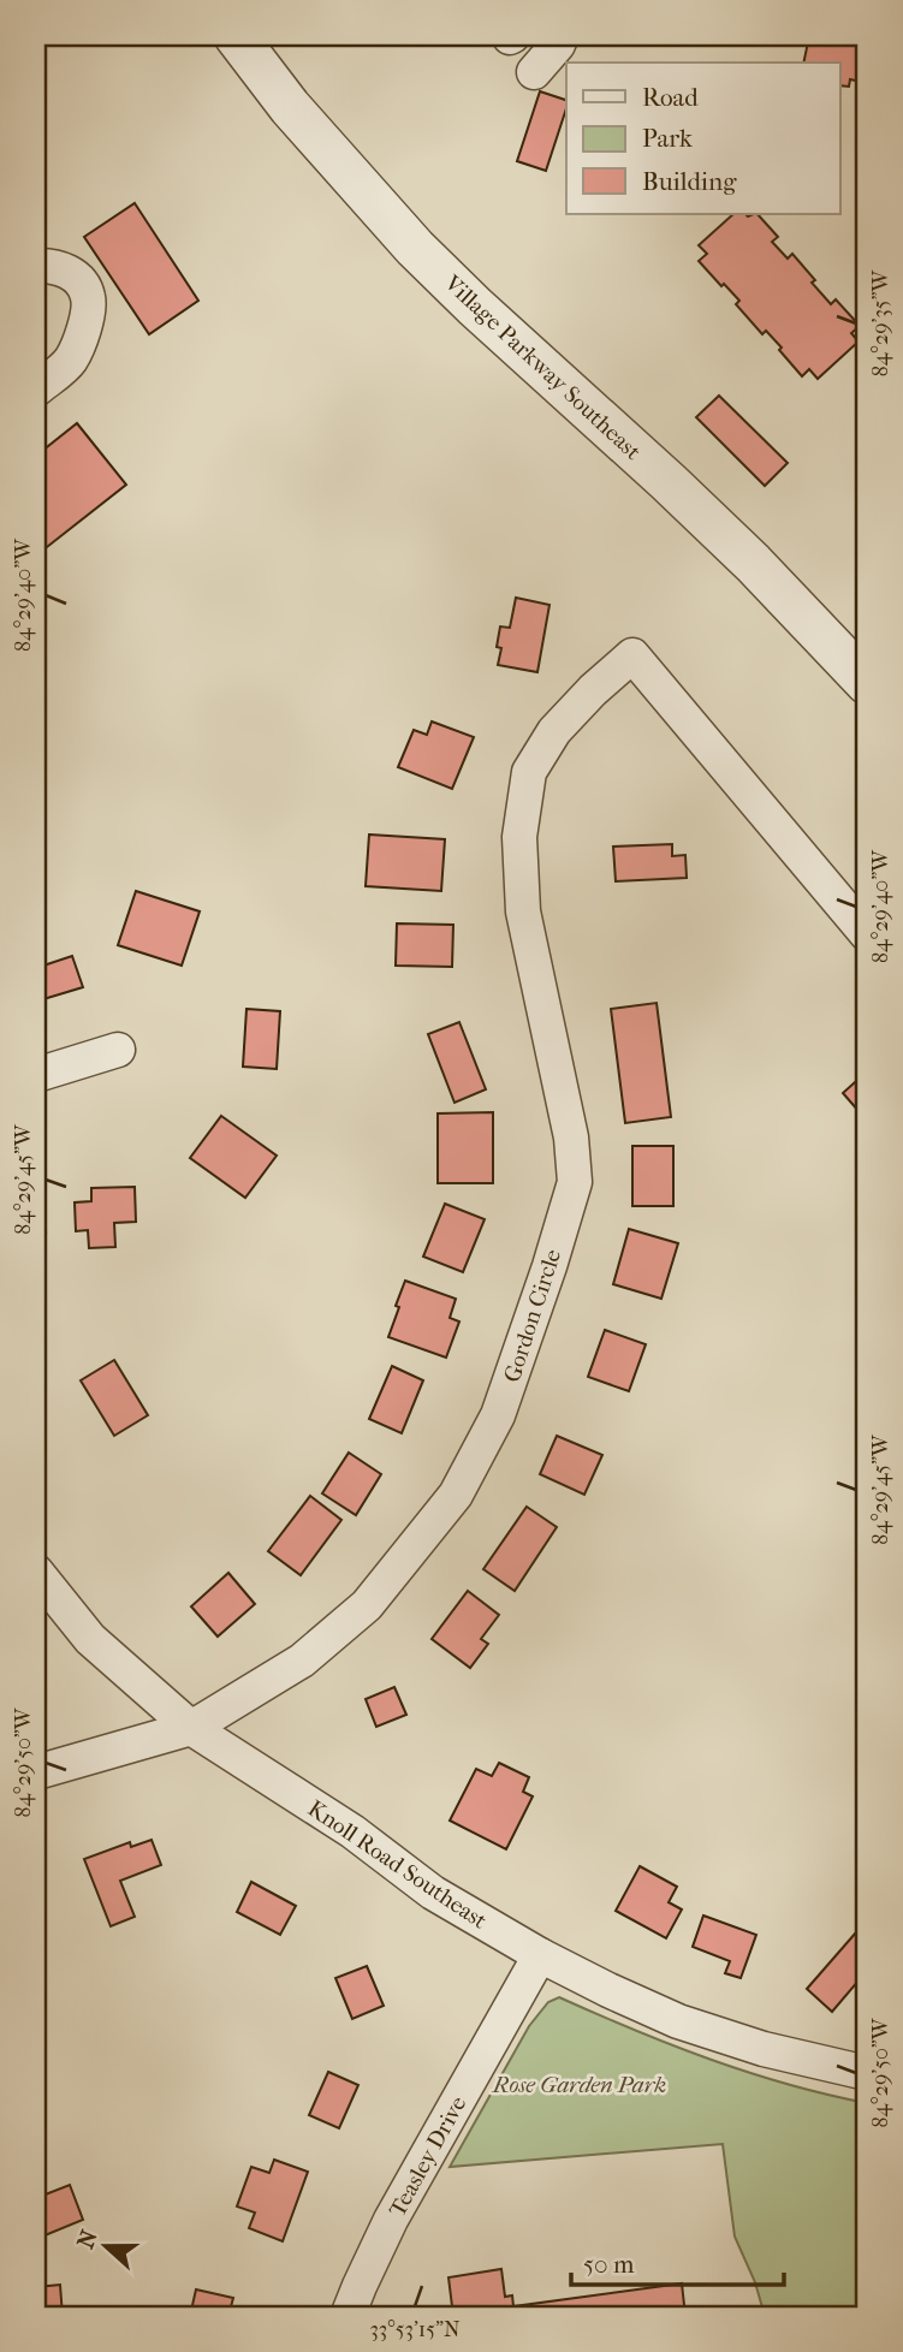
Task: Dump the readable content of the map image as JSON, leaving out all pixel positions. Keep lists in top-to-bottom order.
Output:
{
  "streets": {
    "street": [
      "Village Parkway Southeast",
      "Gordon Circle",
      "Knoll Road Southeast",
      "Teasley Drive"
    ]
  },
  "crossings": [
    ["Gordon Circle", "Knoll Road Southeast"],
    ["Knoll Road Southeast", "Teasley Drive"]
  ],
  "parks": ["Rose Garden Park"],
  "legend": ["Road", "Park", "Building"],
  "scale_bar": "50 m",
  "north": "left",
  "coordinates": [
    "84°29'35\"W",
    "84°29'40\"W",
    "84°29'45\"W",
    "84°29'50\"W",
    "33°53'15\"N"
  ]
}
